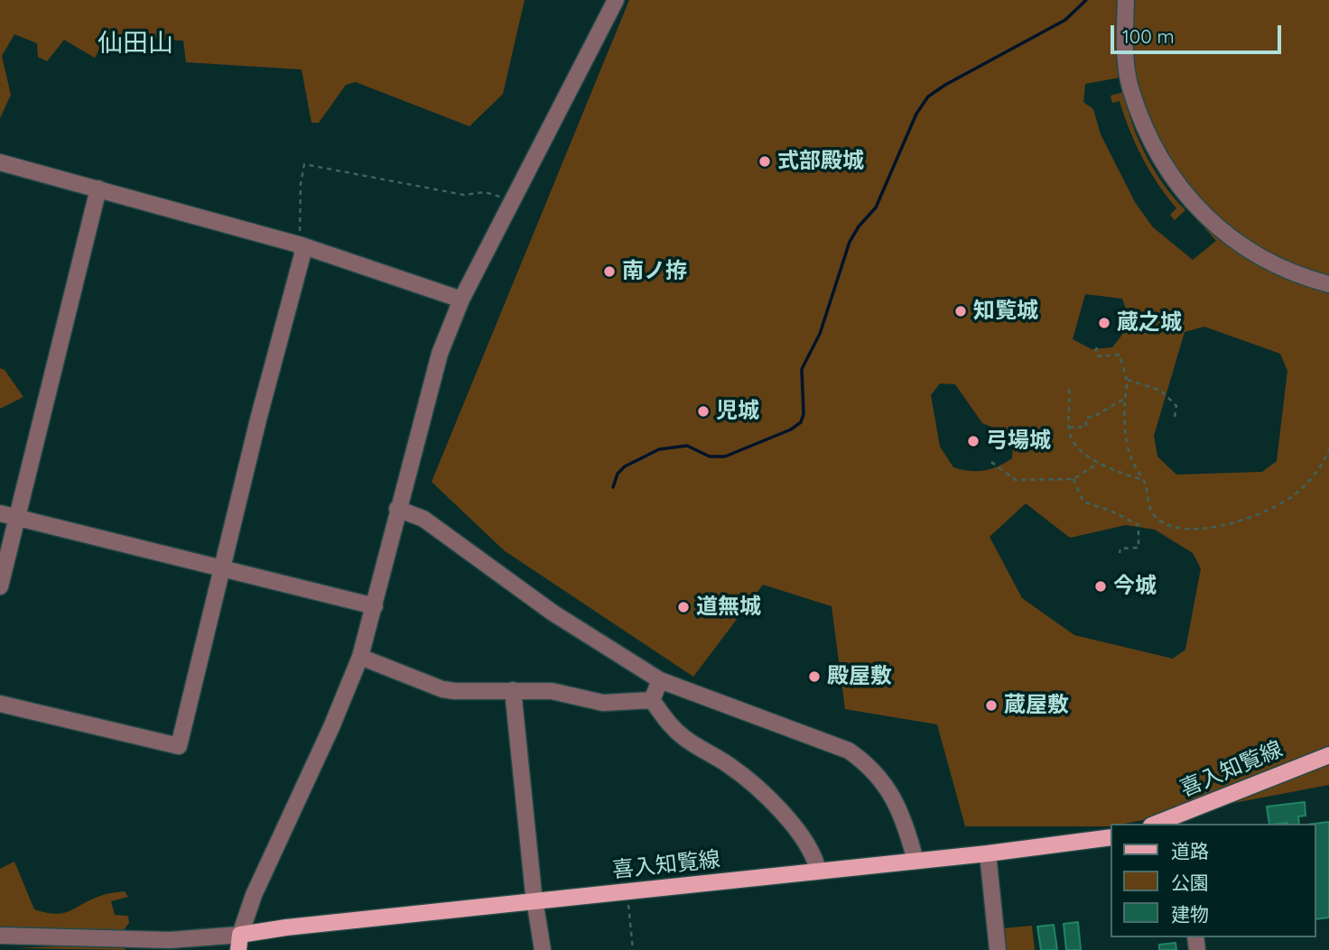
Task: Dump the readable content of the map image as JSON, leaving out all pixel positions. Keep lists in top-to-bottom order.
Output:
{
  "streets": {
    "main road": ["喜入知覧線"]
  },
  "districts": ["仙田山"],
  "places": [
    "式部殿城",
    "南ノ拵",
    "知覧城",
    "蔵之城",
    "児城",
    "弓場城",
    "今城",
    "道無城",
    "殿屋敷",
    "蔵屋敷"
  ],
  "legend": ["道路", "公園", "建物"],
  "scale_bar": "100 m"
}
